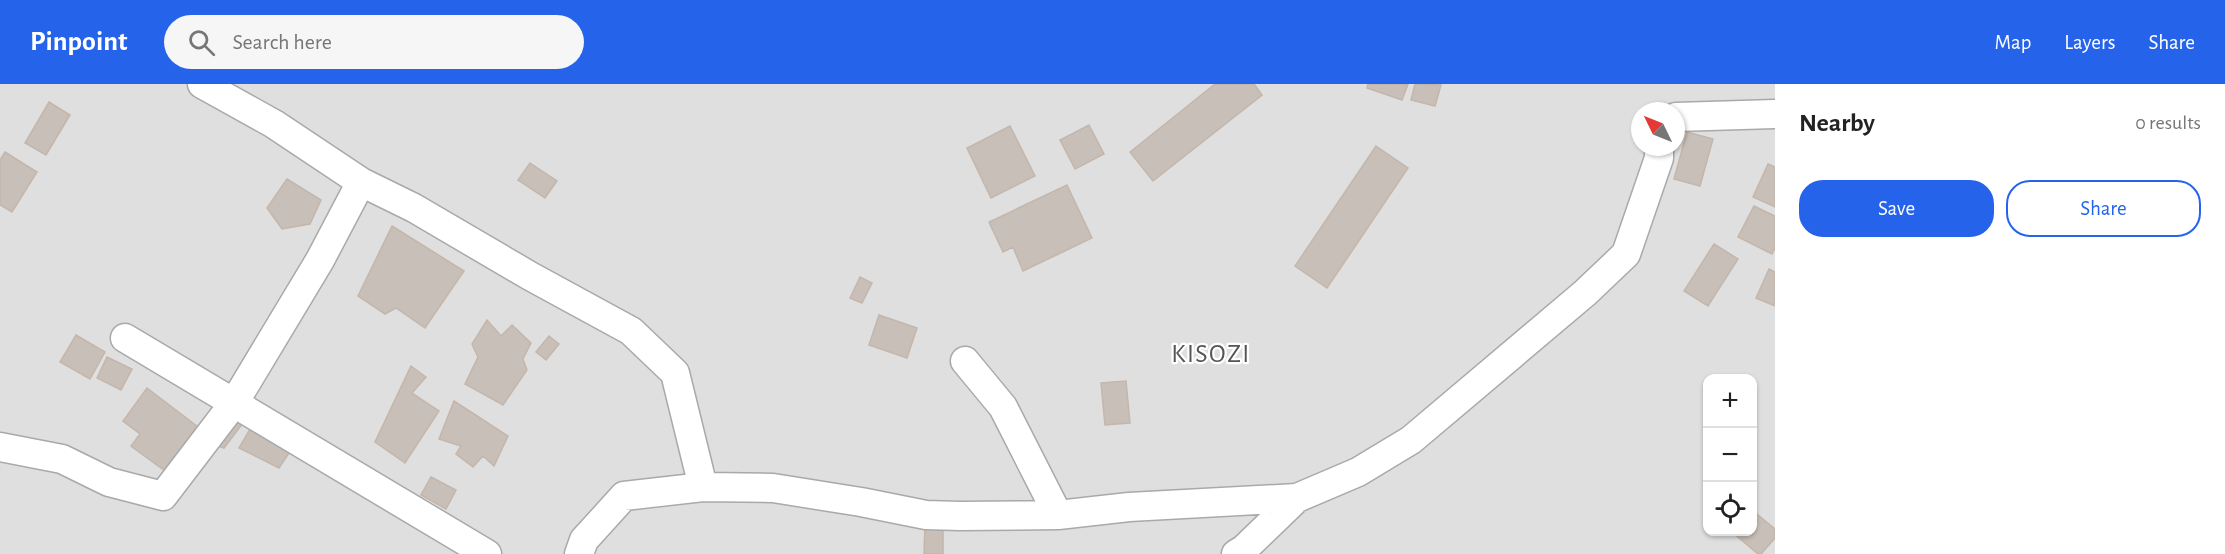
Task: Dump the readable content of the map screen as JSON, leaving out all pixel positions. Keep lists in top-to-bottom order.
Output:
{
  "districts": ["KISOZI"],
  "north": "top left",
  "page": {
    "header": "Pinpoint",
    "search": "Search here",
    "nav": ["Map", "Layers", "Share"],
    "heading": ["Nearby", "0 results"],
    "buttons": ["Save", "Share"],
    "map_buttons": ["+", "−"]
  }
}
